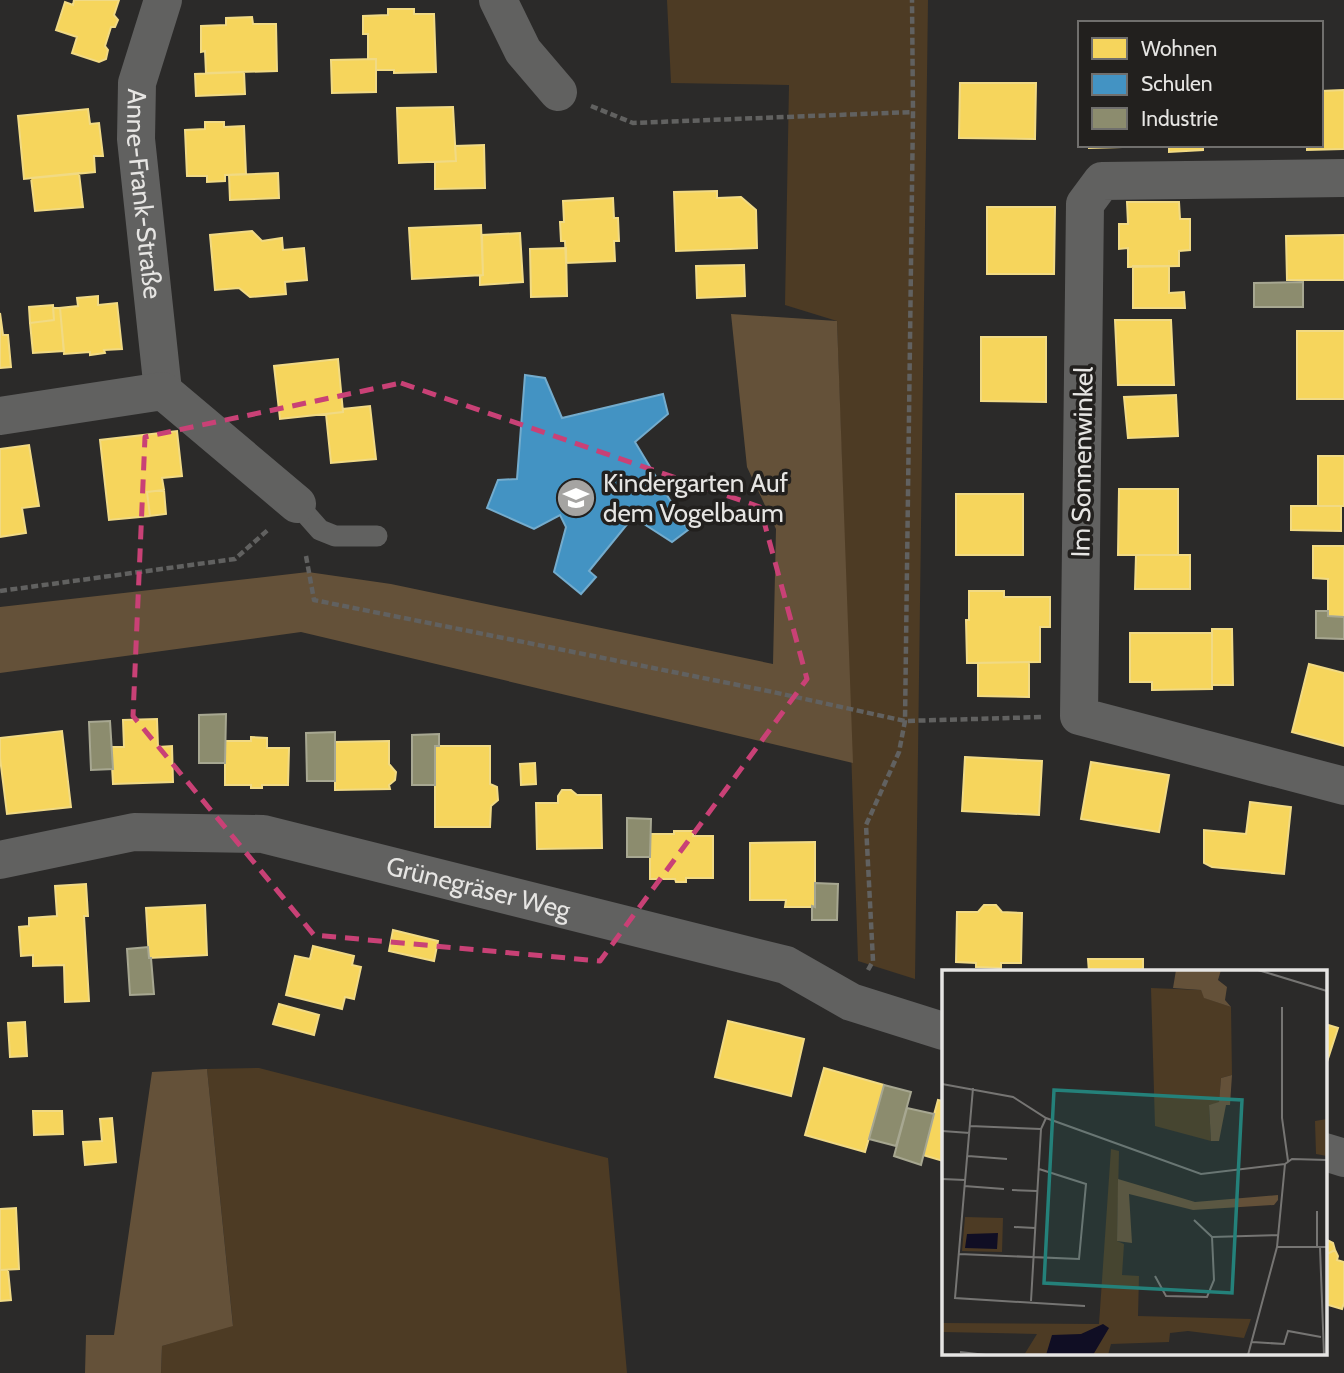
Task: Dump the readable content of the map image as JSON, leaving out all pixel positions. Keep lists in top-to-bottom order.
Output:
{
  "streets": {
    "street": ["Anne-Frank-Straße", "Im Sonnenwinkel", "Grünegräser Weg"]
  },
  "places": {
    "school or university": ["Kindergarten Auf dem Vogelbaum"]
  },
  "legend": ["Wohnen", "Schulen", "Industrie"]
}
